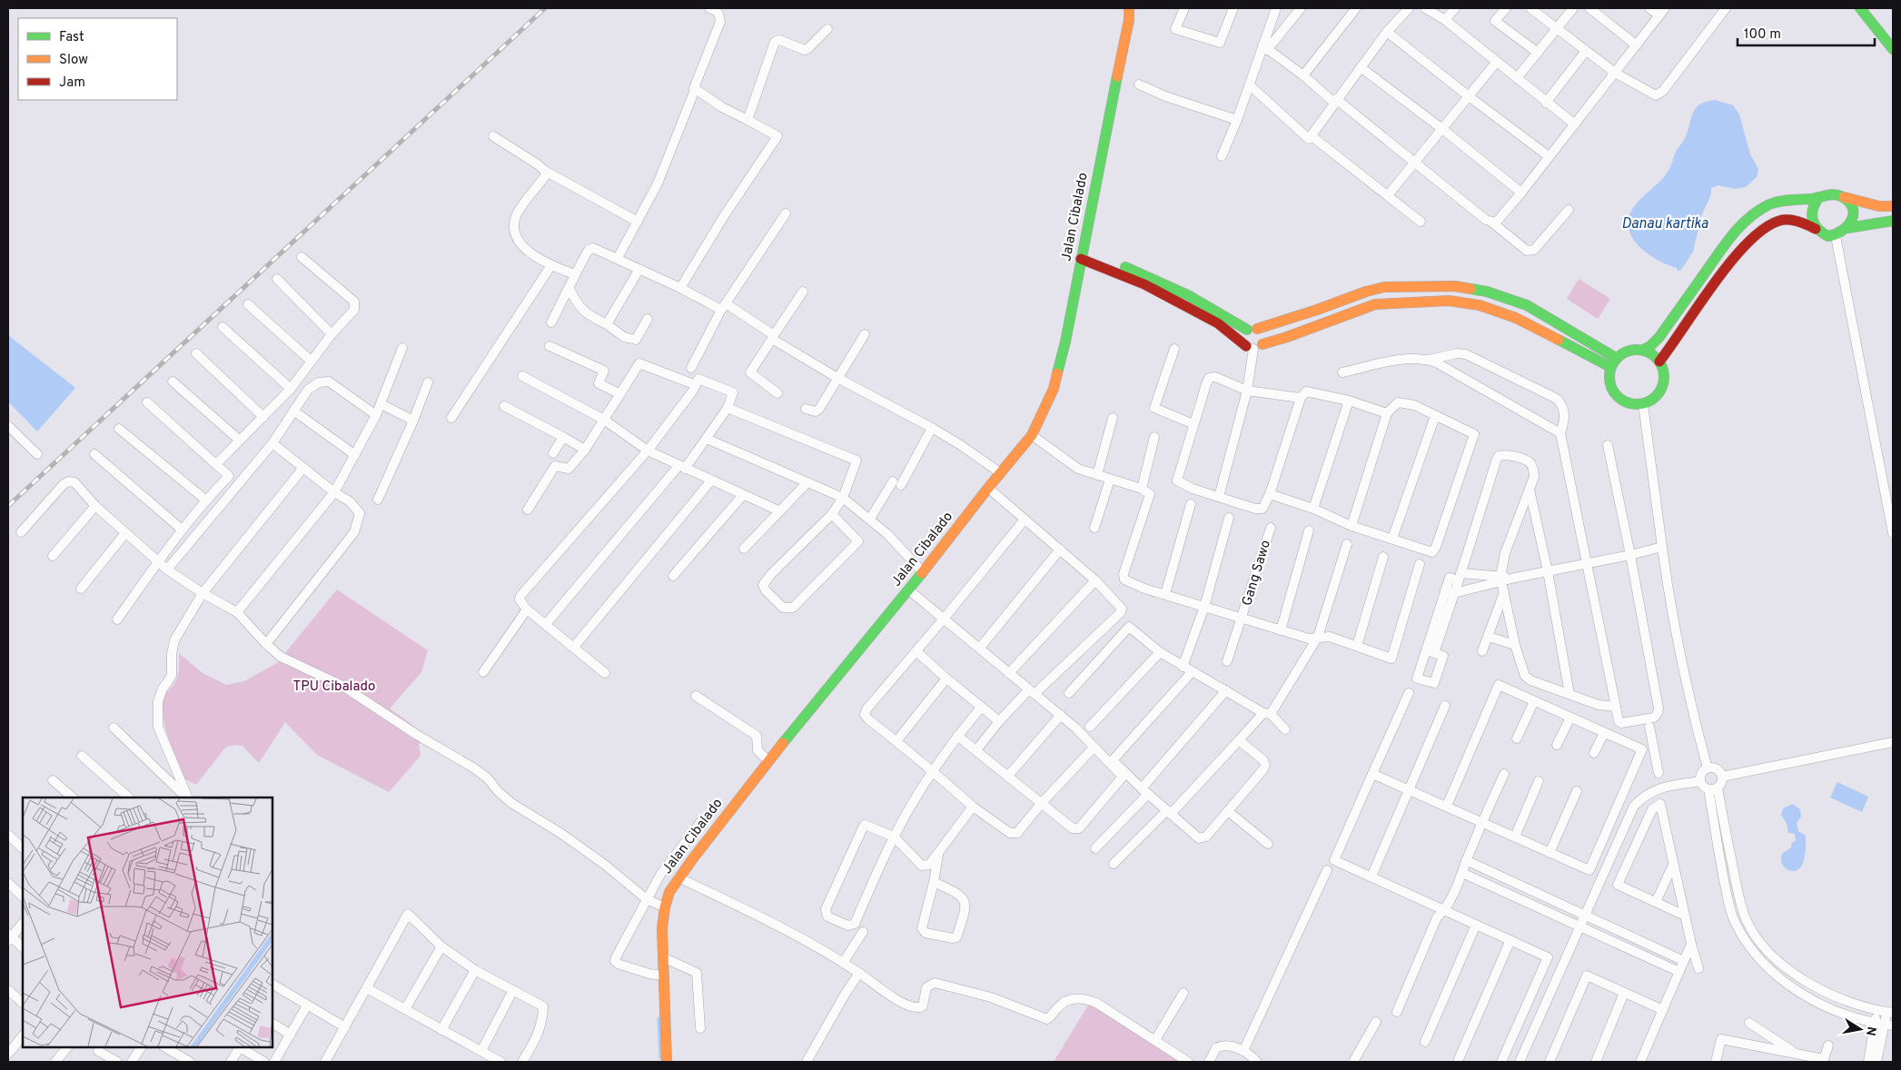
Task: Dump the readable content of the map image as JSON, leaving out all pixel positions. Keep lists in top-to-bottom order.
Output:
{
  "streets": {
    "street": ["Jalan Cibalado", "Gang Sawo"]
  },
  "water": ["Danau kartika"],
  "parks": ["TPU Cibalado"],
  "legend": ["Fast", "Slow", "Jam"],
  "scale_bar": "100 m",
  "north": "right"
}
